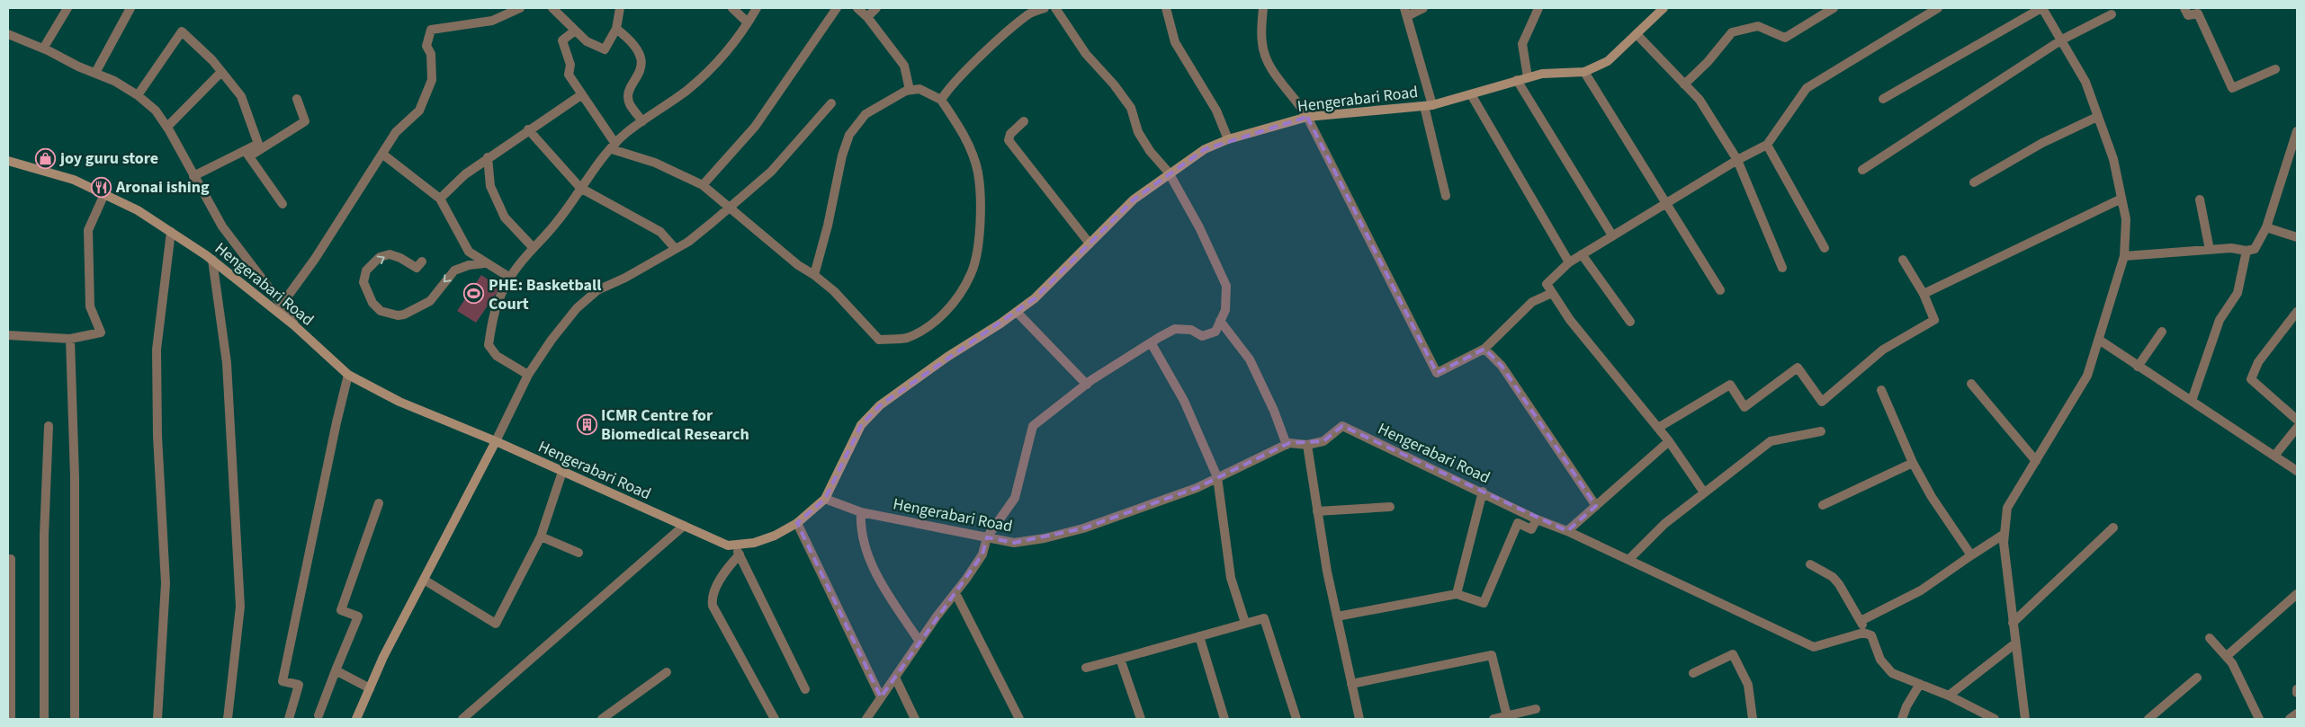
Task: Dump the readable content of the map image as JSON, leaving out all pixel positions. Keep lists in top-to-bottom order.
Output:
{
  "streets": {
    "main road": ["Hengerabari Road"]
  },
  "places": {
    "shop": ["joy guru store"],
    "restaurant": ["Aronai ishing"],
    "sports": ["PHE: Basketball Court"],
    "building": ["ICMR Centre for Biomedical Research"]
  }
}
